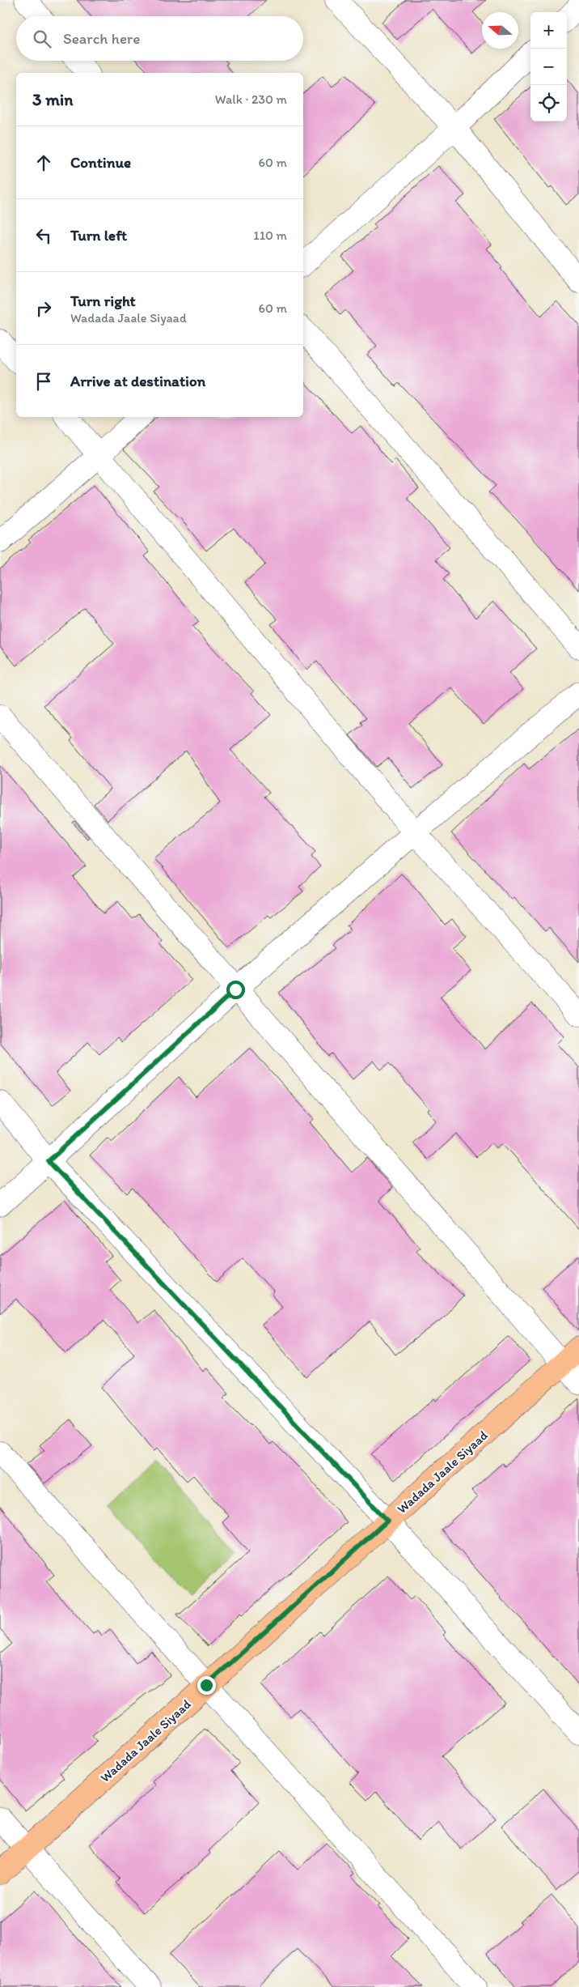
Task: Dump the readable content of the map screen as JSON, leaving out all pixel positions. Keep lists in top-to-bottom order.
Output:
{
  "streets": {
    "main road": ["Wadada Jaale Siyaad"]
  },
  "north": "left",
  "page": {
    "map_buttons": ["+", "−"],
    "search": "Search here",
    "heading": ["3 min", "Walk · 230 m"],
    "list": [
      ["Continue", "60 m"],
      ["Turn left", "110 m"],
      ["Turn right", "Wadada Jaale Siyaad", "60 m"],
      "Arrive at destination"
    ]
  }
}
